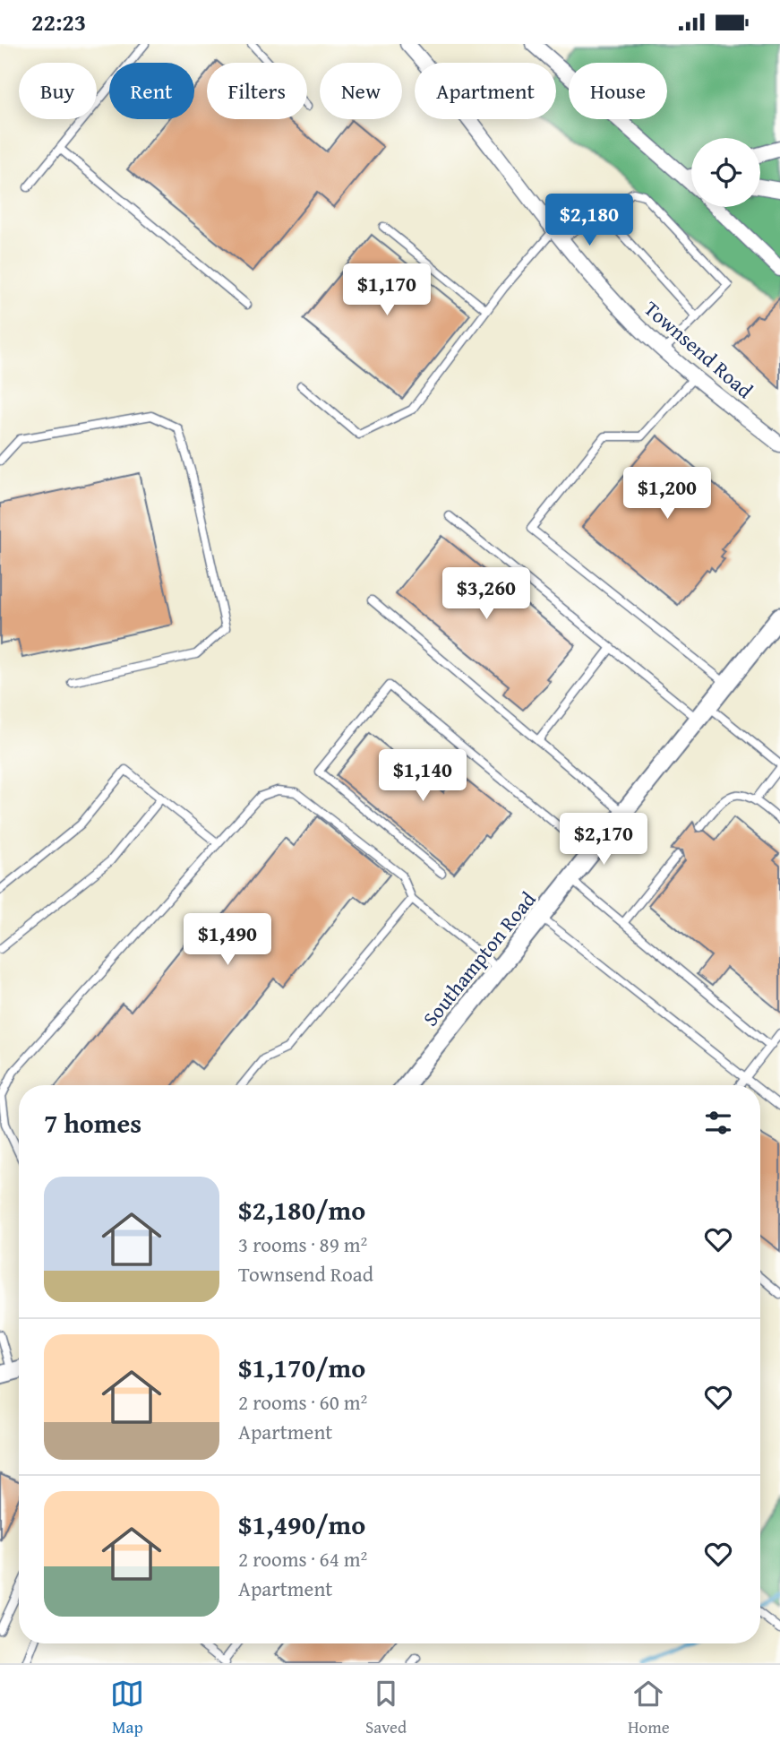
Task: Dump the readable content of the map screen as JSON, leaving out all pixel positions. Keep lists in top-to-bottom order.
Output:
{
  "streets": {
    "street": ["Townsend Road", "Southampton Road"]
  },
  "page": {
    "status": "22:23",
    "chip": [
      "Buy",
      "Rent",
      "Filters",
      "New",
      "Apartment",
      "House"
    ],
    "price": [
      "$2,180",
      "$1,170",
      "$1,200",
      "$3,260",
      "$1,140",
      "$2,170",
      "$1,490"
    ],
    "heading": "7 homes",
    "list": [
      {
        "name": "$2,180/mo",
        "note": "3 rooms · 89 m² · Townsend Road"
      },
      {
        "name": "$1,170/mo",
        "note": "2 rooms · 60 m² · Apartment"
      },
      {
        "name": "$1,490/mo",
        "note": "2 rooms · 64 m² · Apartment"
      }
    ],
    "tabs": ["Map", "Saved", "Home"]
  }
}
